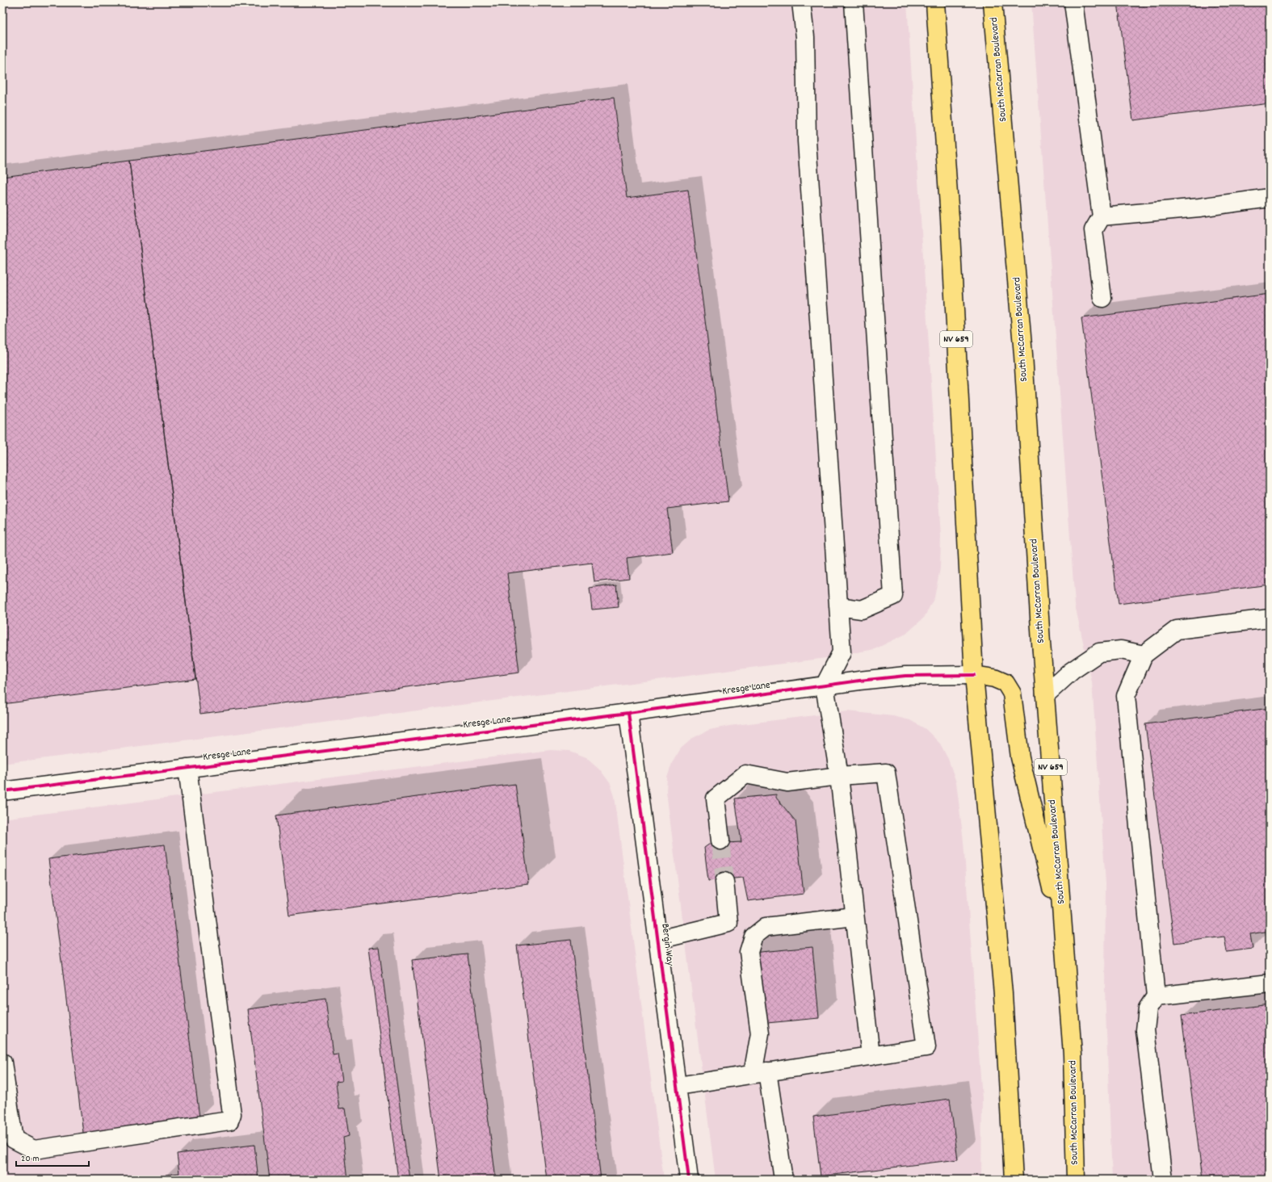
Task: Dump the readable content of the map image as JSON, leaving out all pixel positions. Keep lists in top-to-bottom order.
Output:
{
  "streets": {
    "main road": ["South McCarran Boulevard", "NV 659"],
    "street": ["Kresge Lane", "Bergin Way"]
  },
  "crossings": [
    ["NV 659", "Kresge Lane"],
    ["Kresge Lane", "Bergin Way"]
  ],
  "scale_bar": "20 m"
}
